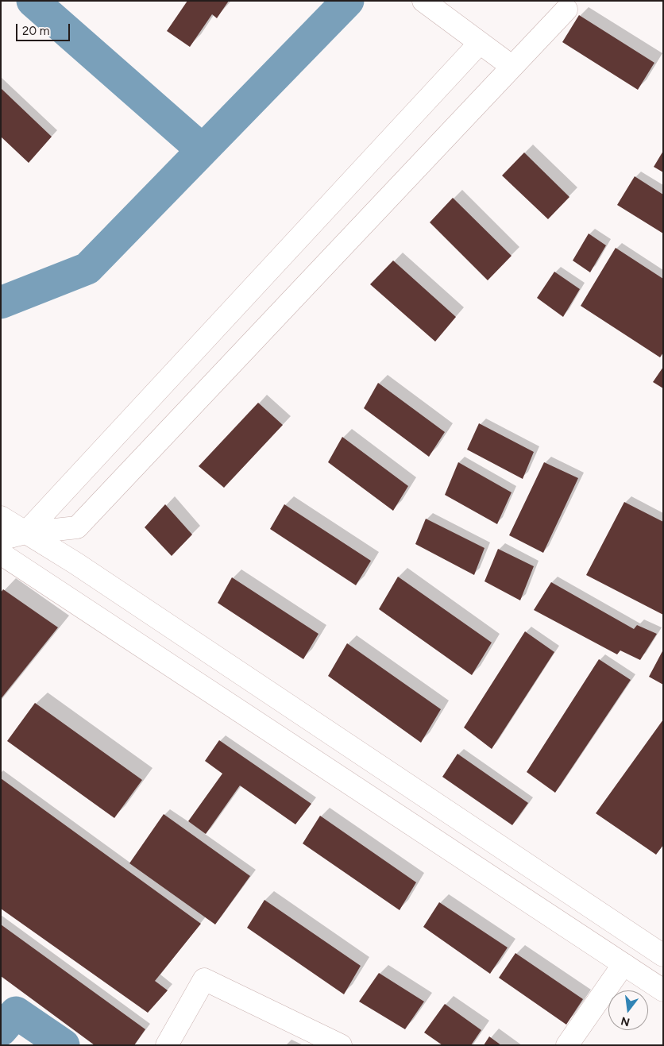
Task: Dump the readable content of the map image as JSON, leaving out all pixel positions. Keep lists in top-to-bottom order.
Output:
{
  "scale_bar": "20 m",
  "north": "bottom"
}
